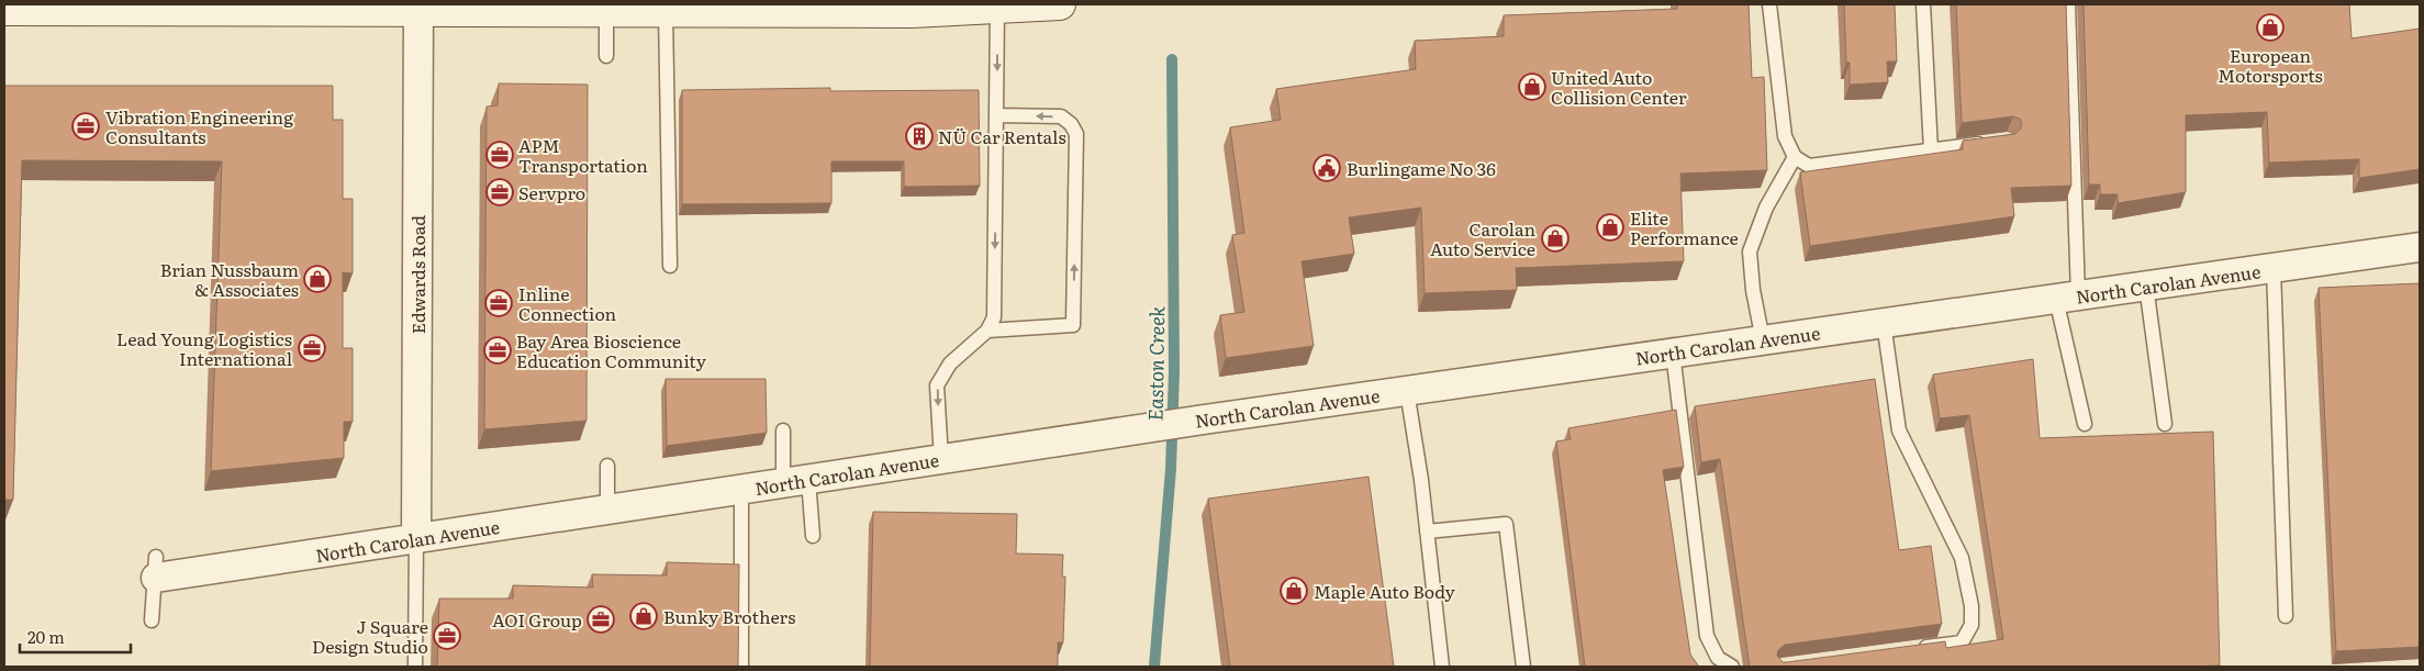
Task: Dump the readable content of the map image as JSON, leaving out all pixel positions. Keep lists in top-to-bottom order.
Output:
{
  "streets": {
    "street": ["Edwards Road", "North Carolan Avenue"]
  },
  "crossings": [
    ["Edwards Road", "North Carolan Avenue"]
  ],
  "water": ["Easton Creek"],
  "places": {
    "shop": [
      "European Motorsports",
      "United Auto Collision Center",
      "Elite Performance",
      "Carolan Auto Service",
      "Brian Nussbaum & Associates",
      "Maple Auto Body",
      "Bunky Brothers"
    ],
    "office": [
      "Vibration Engineering Consultants",
      "APM Transportation",
      "Servpro",
      "Inline Connection",
      "Lead Young Logistics International",
      "Bay Area Bioscience Education Community",
      "AOI Group",
      "J Square Design Studio"
    ],
    "building": ["NÜ Car Rentals"],
    "public building": ["Burlingame No 36"]
  },
  "scale_bar": "20 m"
}
